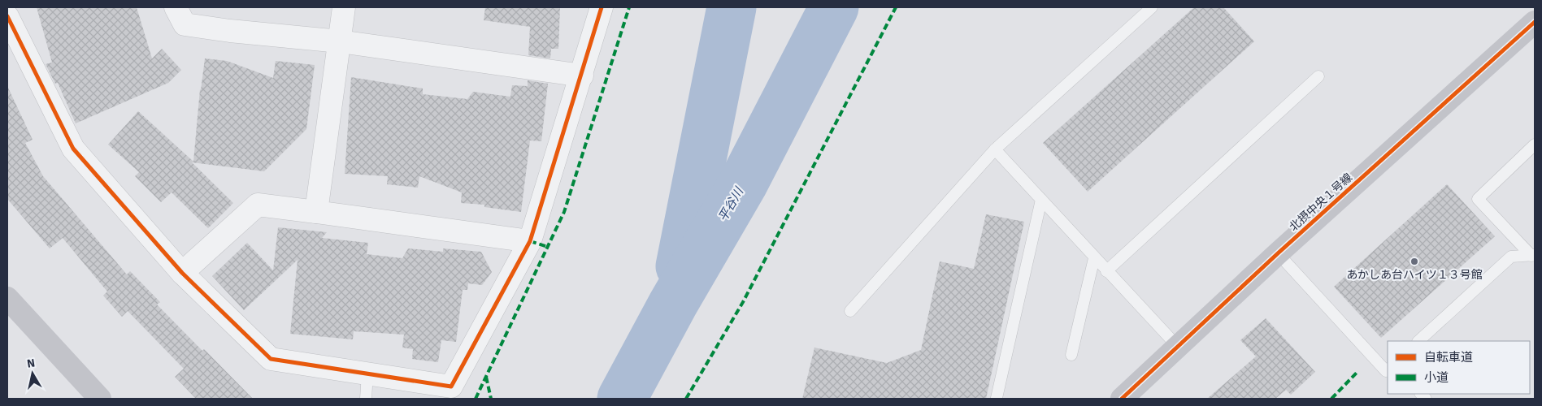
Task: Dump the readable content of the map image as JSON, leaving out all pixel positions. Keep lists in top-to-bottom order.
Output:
{
  "streets": {
    "street": ["北摂中央１号線"]
  },
  "water": ["平谷川"],
  "places": ["あかしあ台ハイツ１３号館"],
  "legend": ["自転車道", "小道"],
  "north": "top"
}
